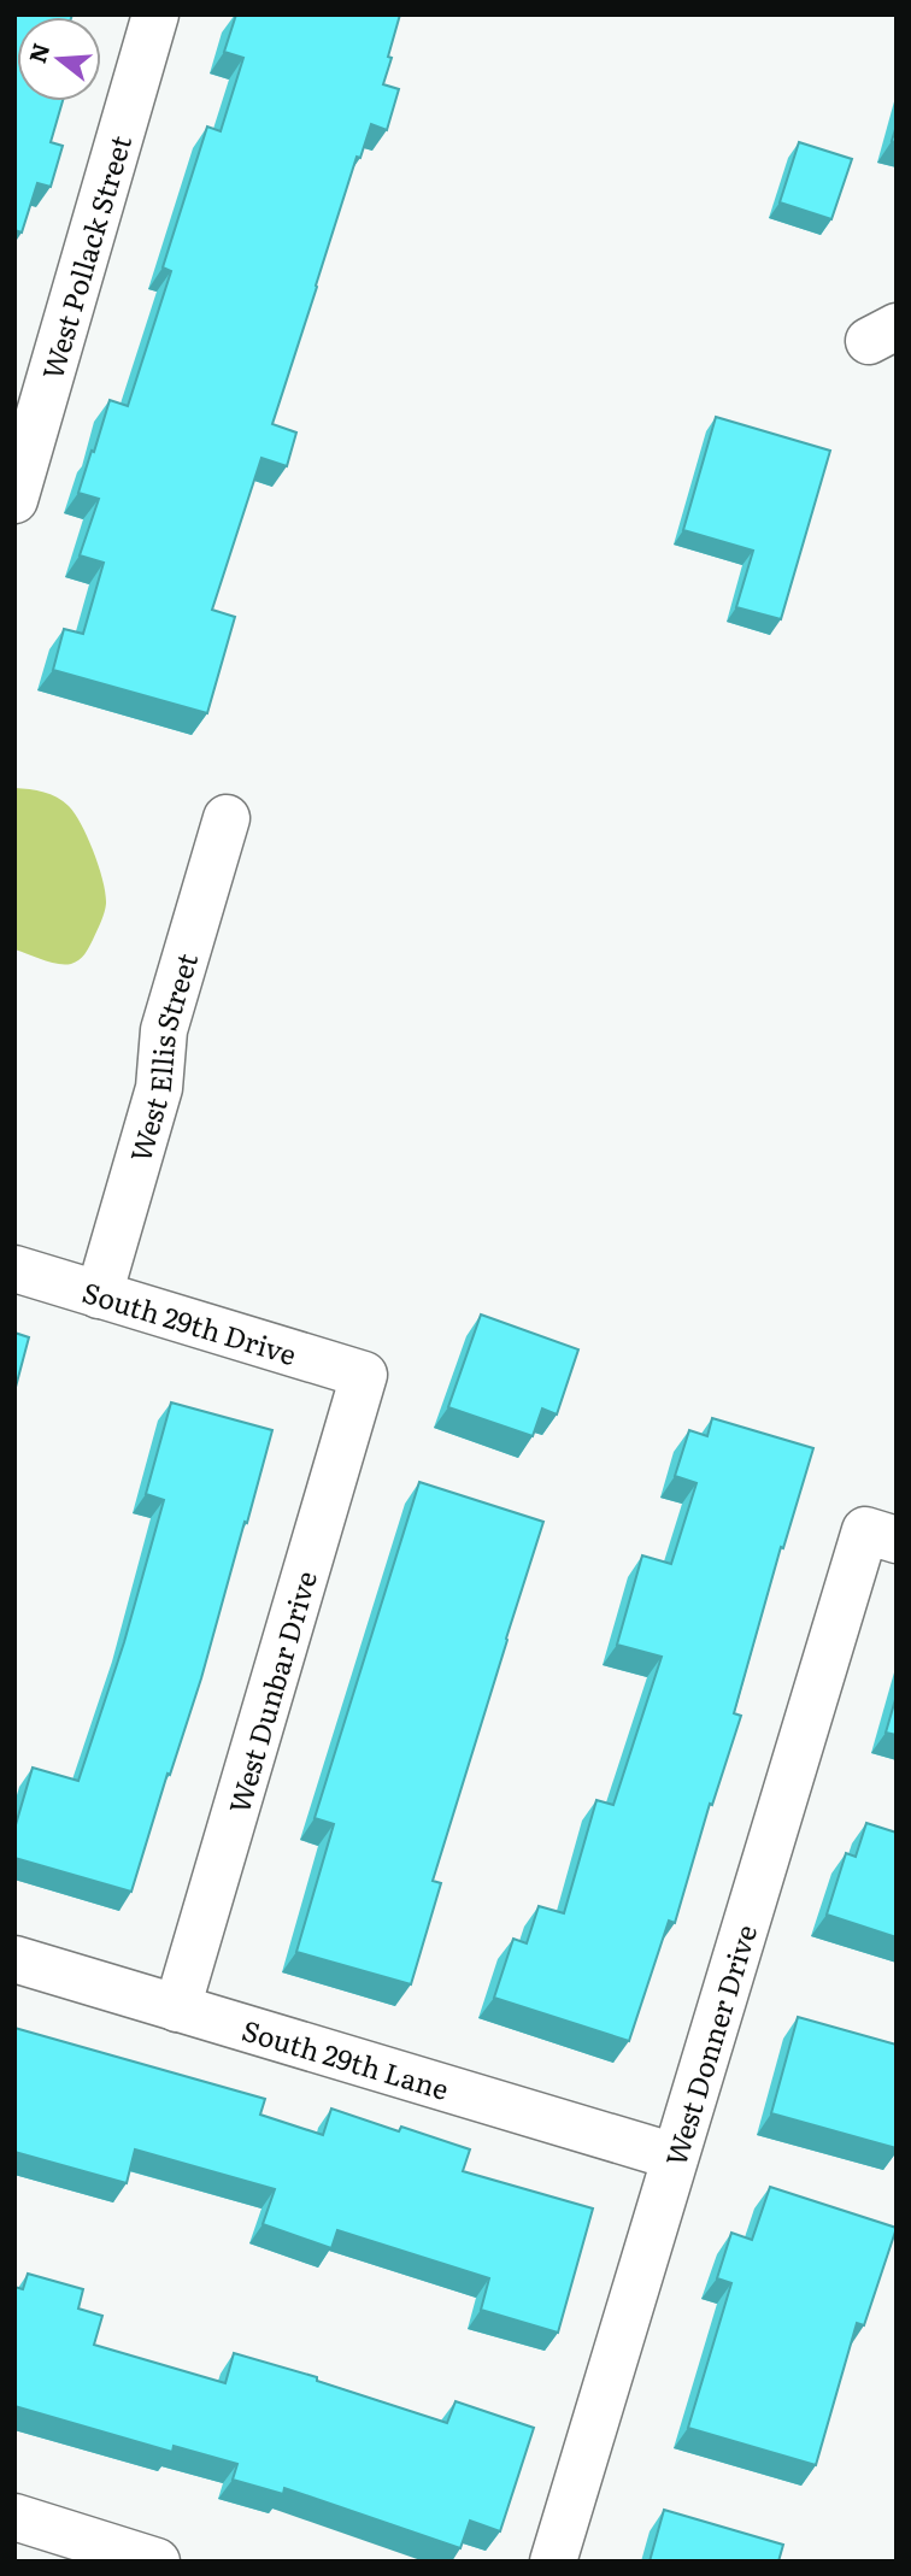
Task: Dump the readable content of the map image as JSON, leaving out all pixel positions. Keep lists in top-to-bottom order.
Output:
{
  "streets": {
    "street": [
      "West Pollack Street",
      "West Ellis Street",
      "South 29th Drive",
      "West Dunbar Drive",
      "West Donner Drive",
      "South 29th Lane"
    ]
  },
  "crossings": [
    ["West Ellis Street", "South 29th Drive"],
    ["South 29th Drive", "West Dunbar Drive"],
    ["West Dunbar Drive", "South 29th Lane"],
    ["West Donner Drive", "South 29th Lane"]
  ],
  "north": "left"
}
